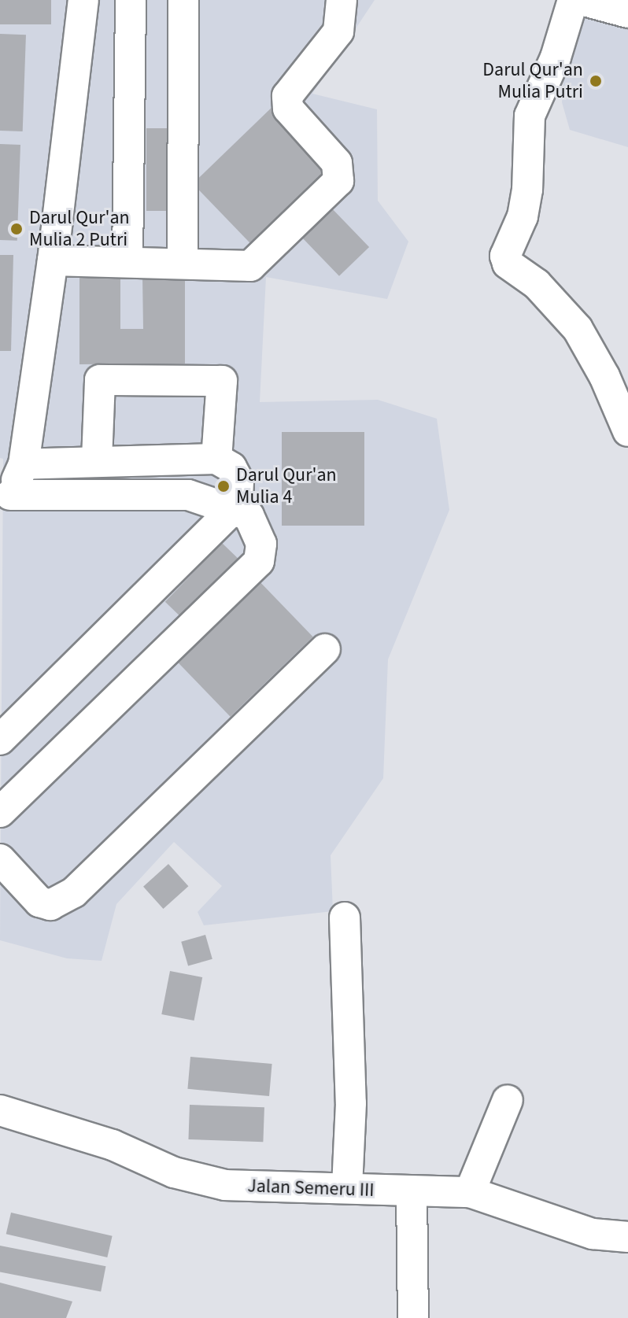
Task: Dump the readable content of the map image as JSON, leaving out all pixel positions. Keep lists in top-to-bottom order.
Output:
{
  "streets": {
    "street": ["Jalan Semeru III"]
  },
  "places": ["Darul Qur'an Mulia Putri", "Darul Qur'an Mulia 2 Putri", "Darul Qur'an Mulia 4"]
}
